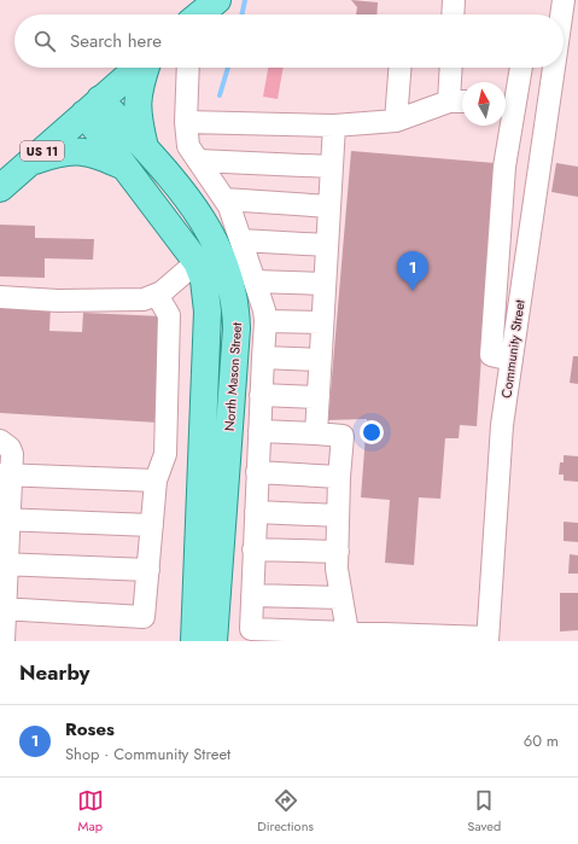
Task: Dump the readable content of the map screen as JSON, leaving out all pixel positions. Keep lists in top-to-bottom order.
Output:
{
  "streets": {
    "main road": ["US 11", "North Mason Street"],
    "street": ["Community Street"]
  },
  "crossings": [
    ["US 11", "North Mason Street"]
  ],
  "north": "top",
  "page": {
    "search": "Search here",
    "pins": "1",
    "heading": "Nearby",
    "list": [
      {
        "mark": "1",
        "name": "Roses",
        "note": "Shop · Community Street",
        "value": "60 m"
      }
    ],
    "nav": ["Map", "Directions", "Saved"]
  }
}
